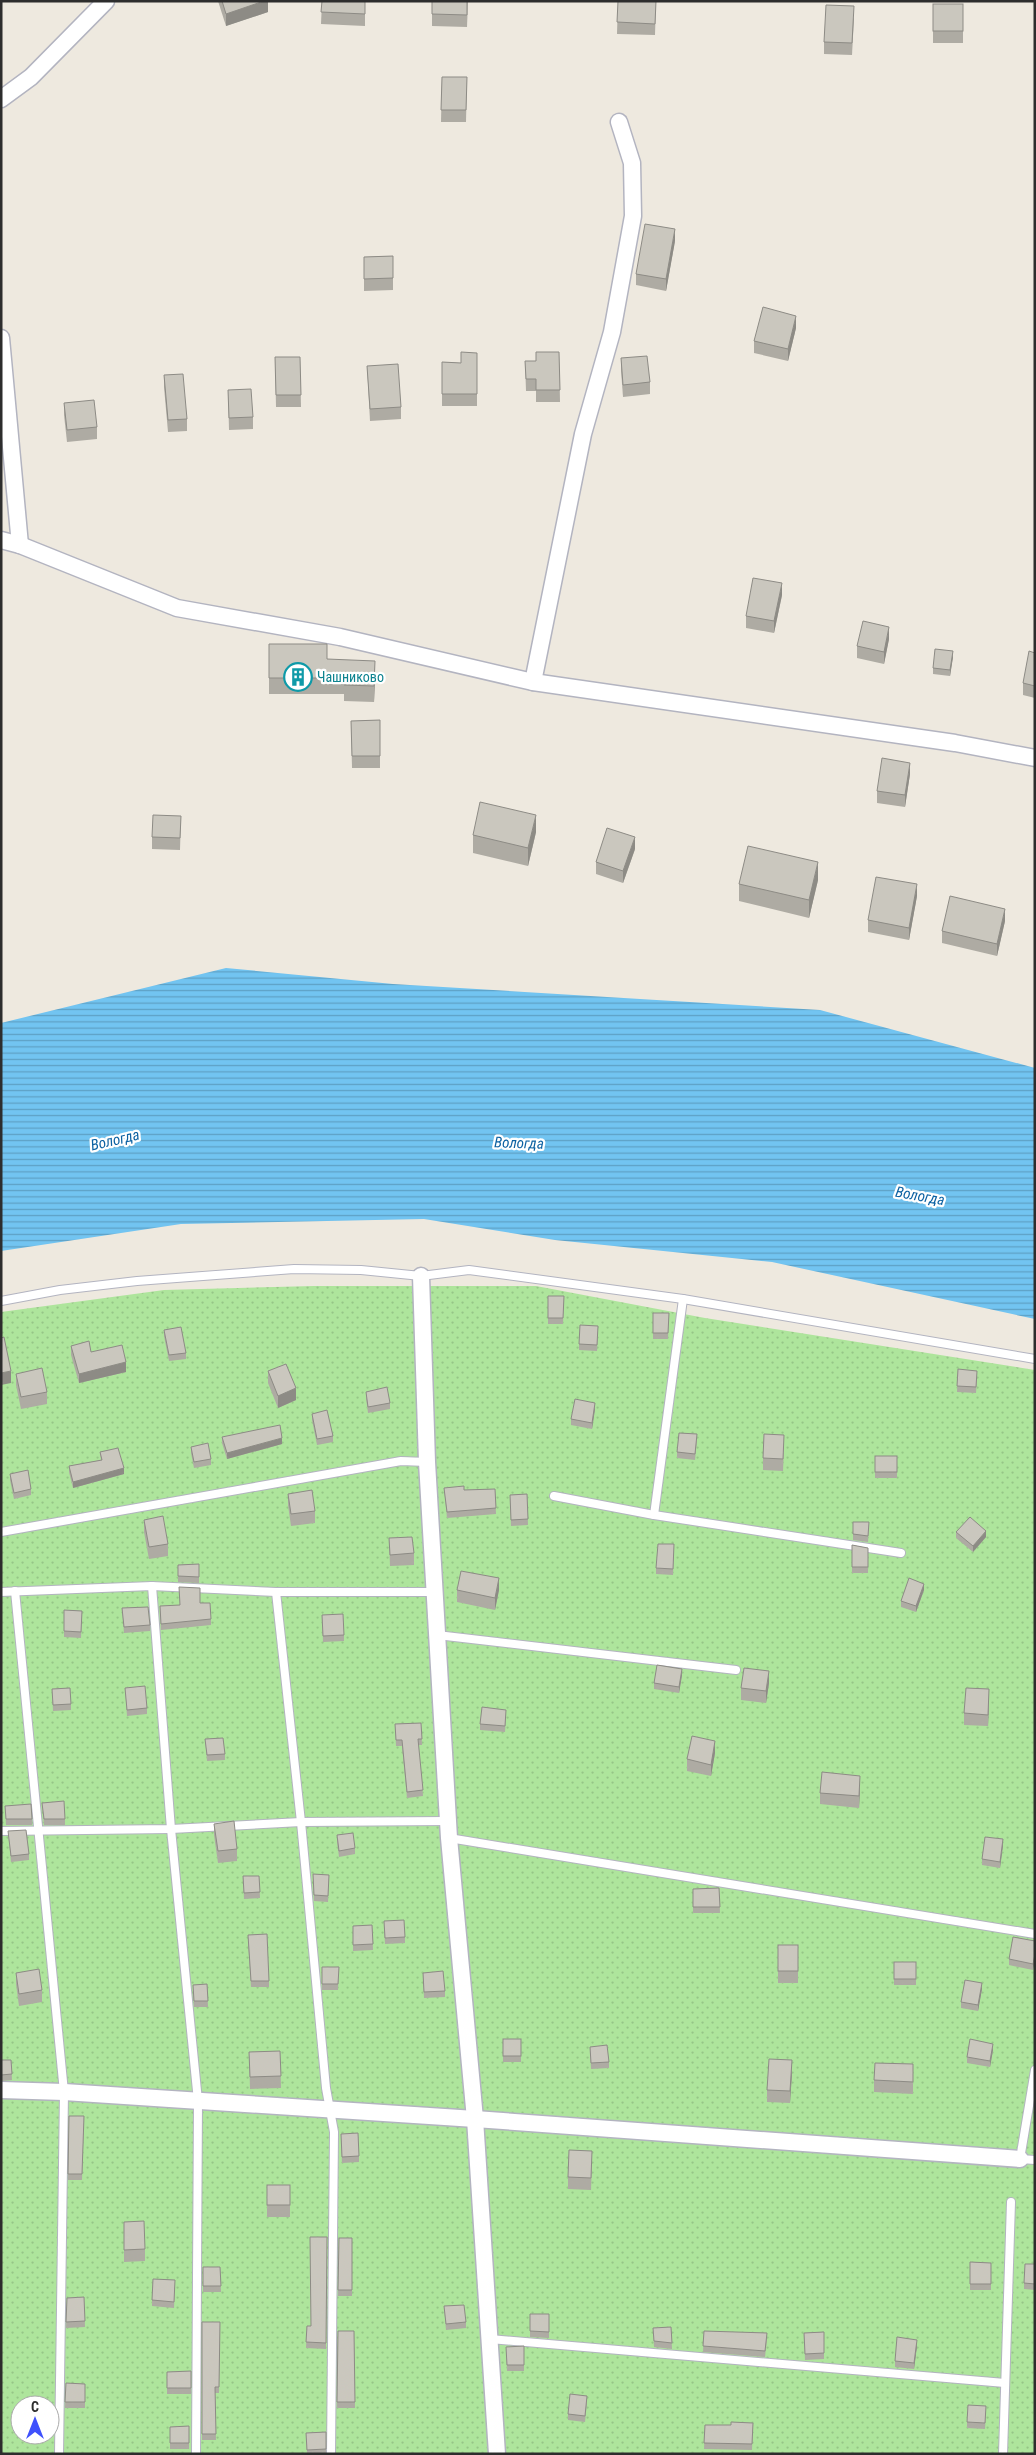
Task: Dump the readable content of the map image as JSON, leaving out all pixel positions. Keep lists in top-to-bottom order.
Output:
{
  "water": ["Вологда"],
  "places": {
    "building": ["Чашниково"]
  },
  "north": "top"
}
